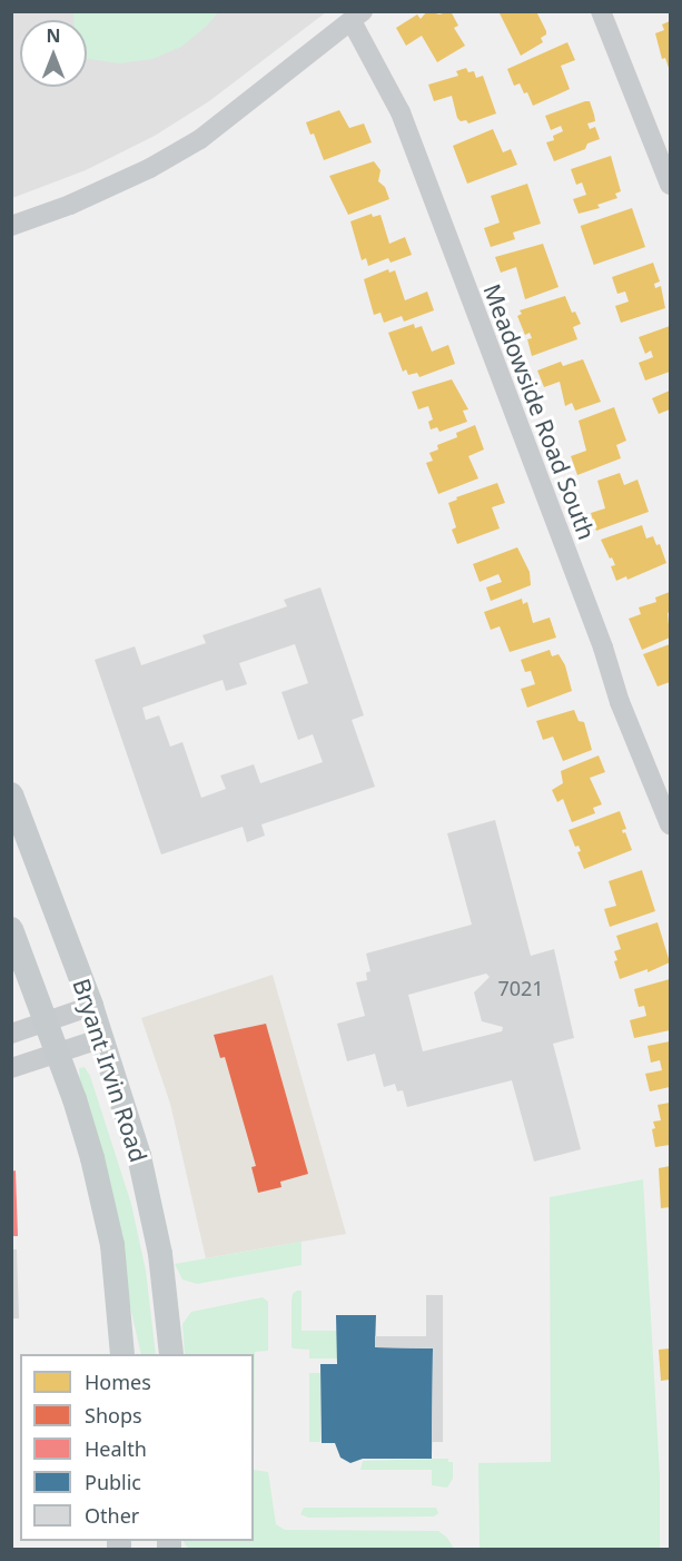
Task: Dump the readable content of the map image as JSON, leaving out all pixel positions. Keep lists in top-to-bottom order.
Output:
{
  "streets": {
    "main road": ["Bryant Irvin Road"],
    "street": ["Meadowside Road South"]
  },
  "house_numbers": ["7021"],
  "legend": [
    "Homes",
    "Shops",
    "Health",
    "Public",
    "Other"
  ],
  "north": "top"
}
